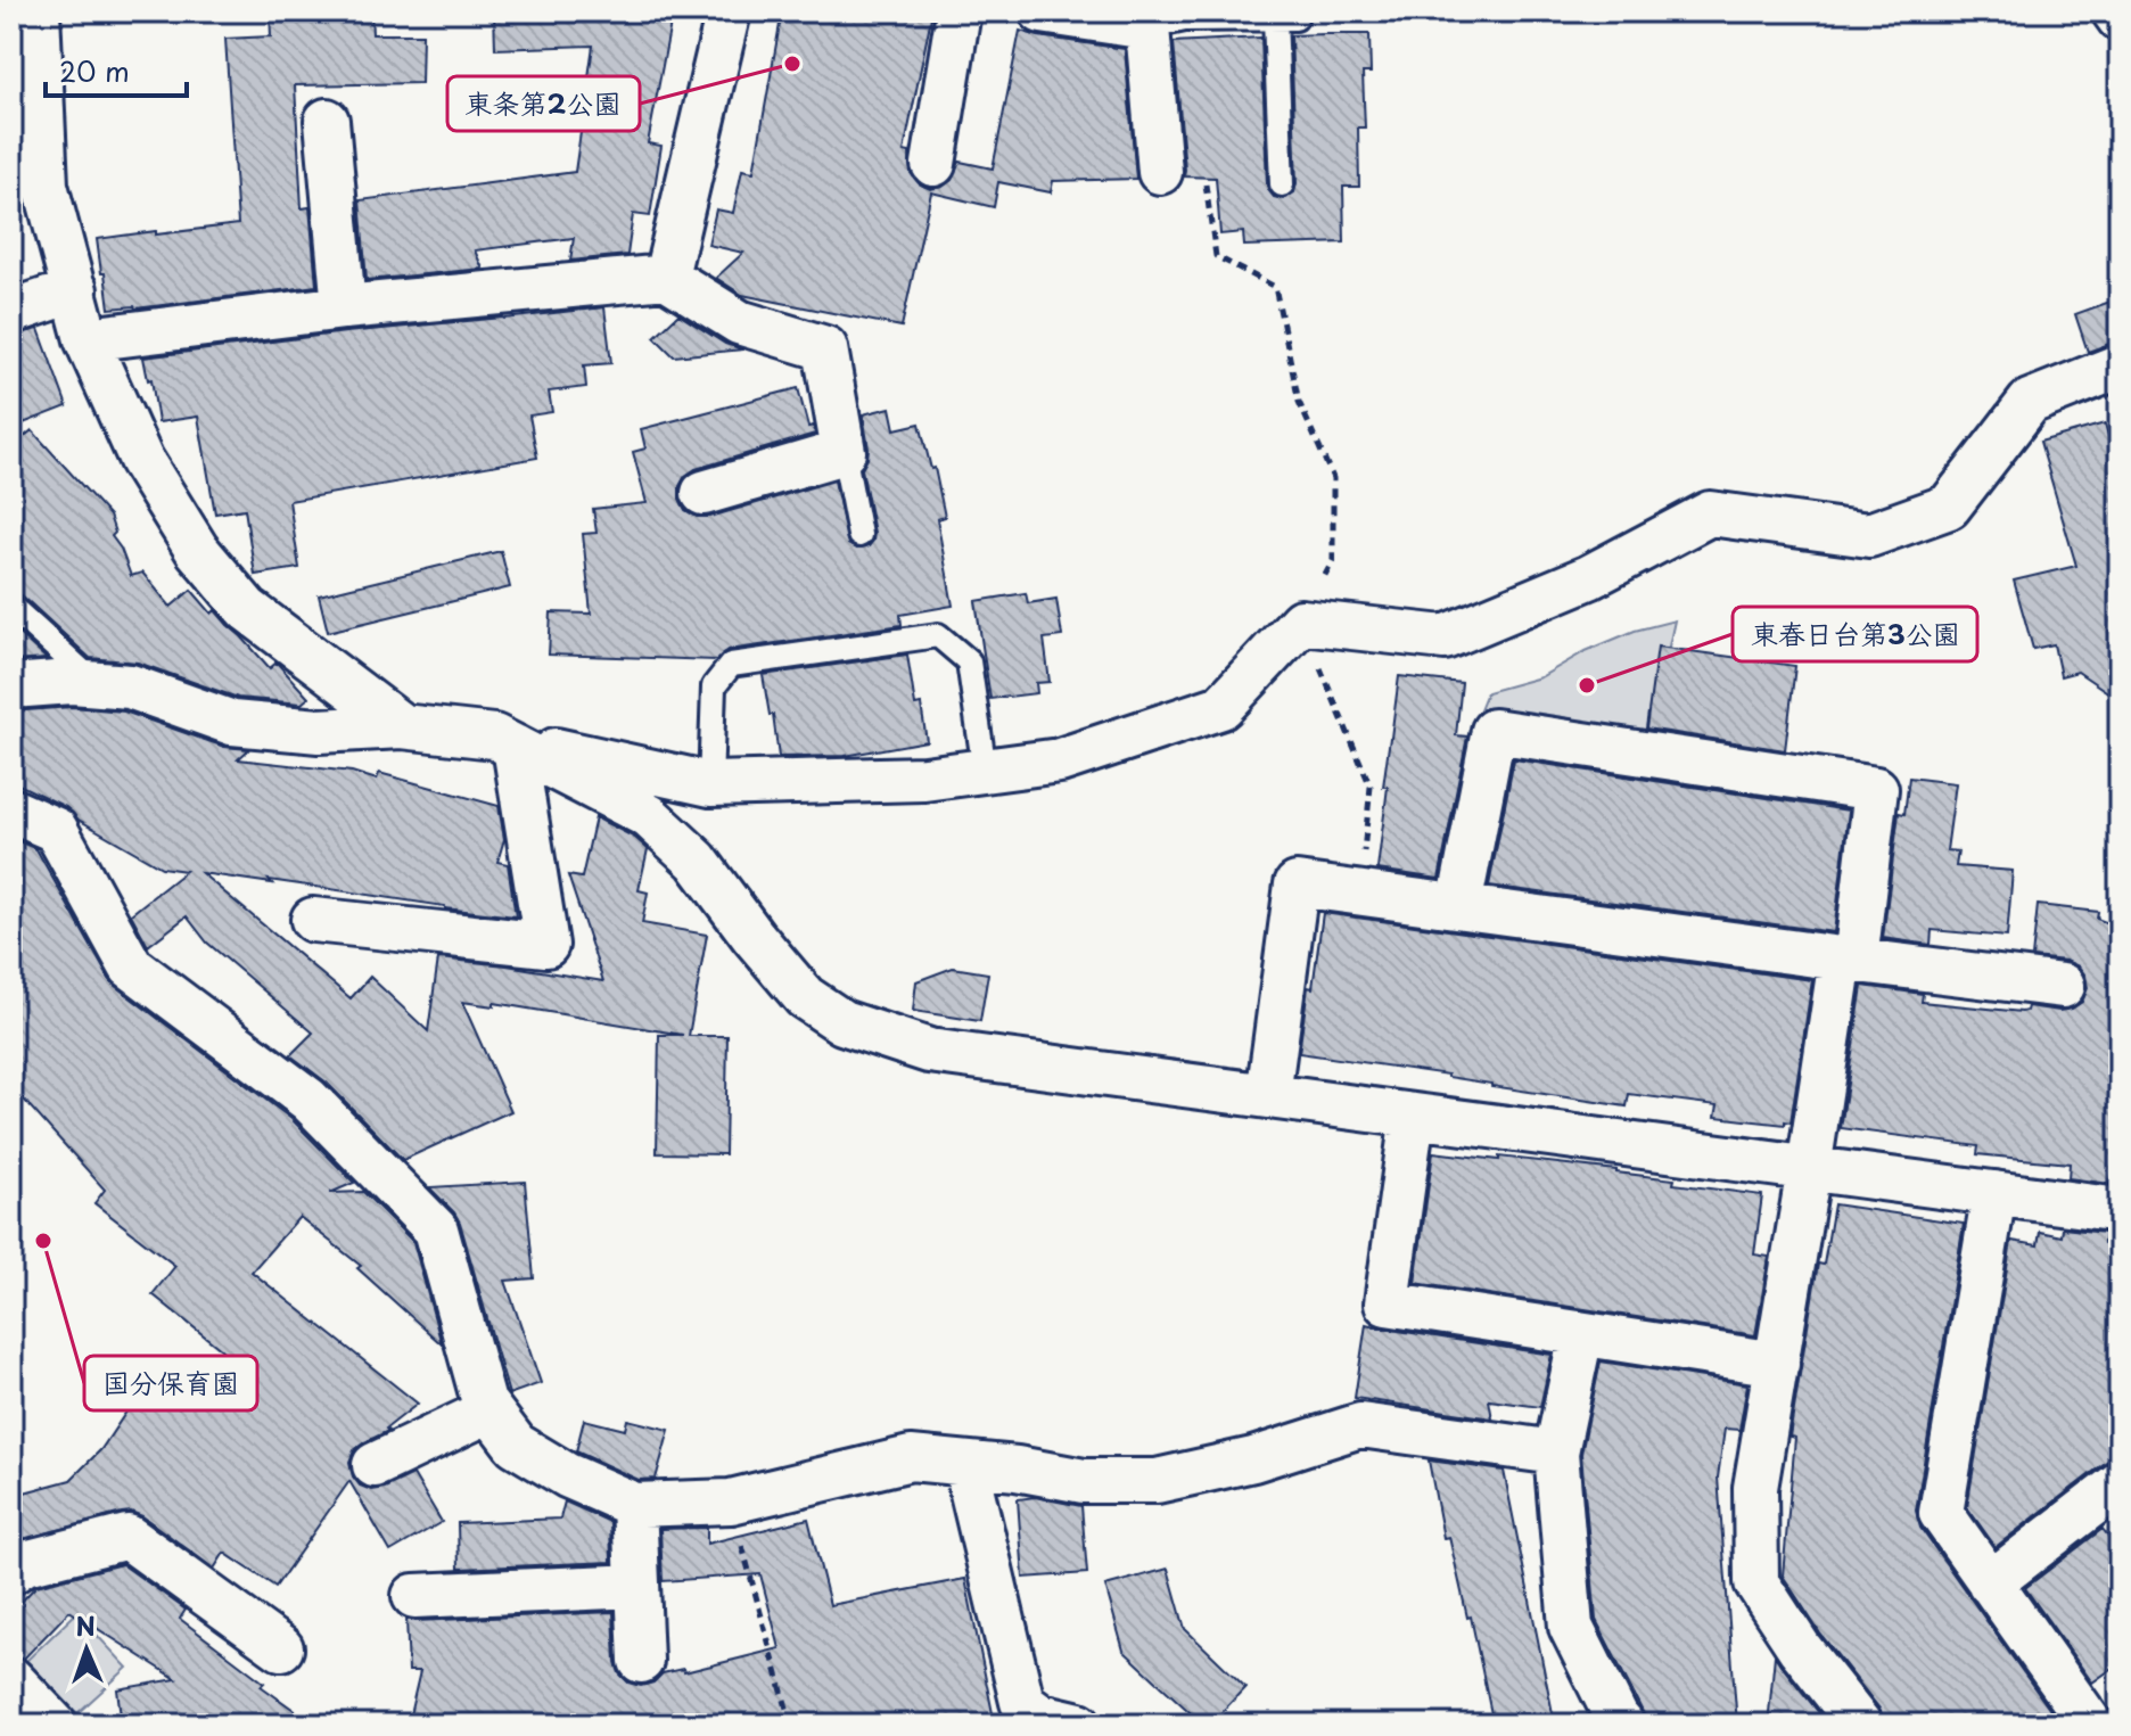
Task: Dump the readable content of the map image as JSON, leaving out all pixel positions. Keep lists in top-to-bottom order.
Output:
{
  "places": ["東条第2公園", "東春日台第3公園", "国分保育園"],
  "scale_bar": "20 m",
  "north": "top"
}
